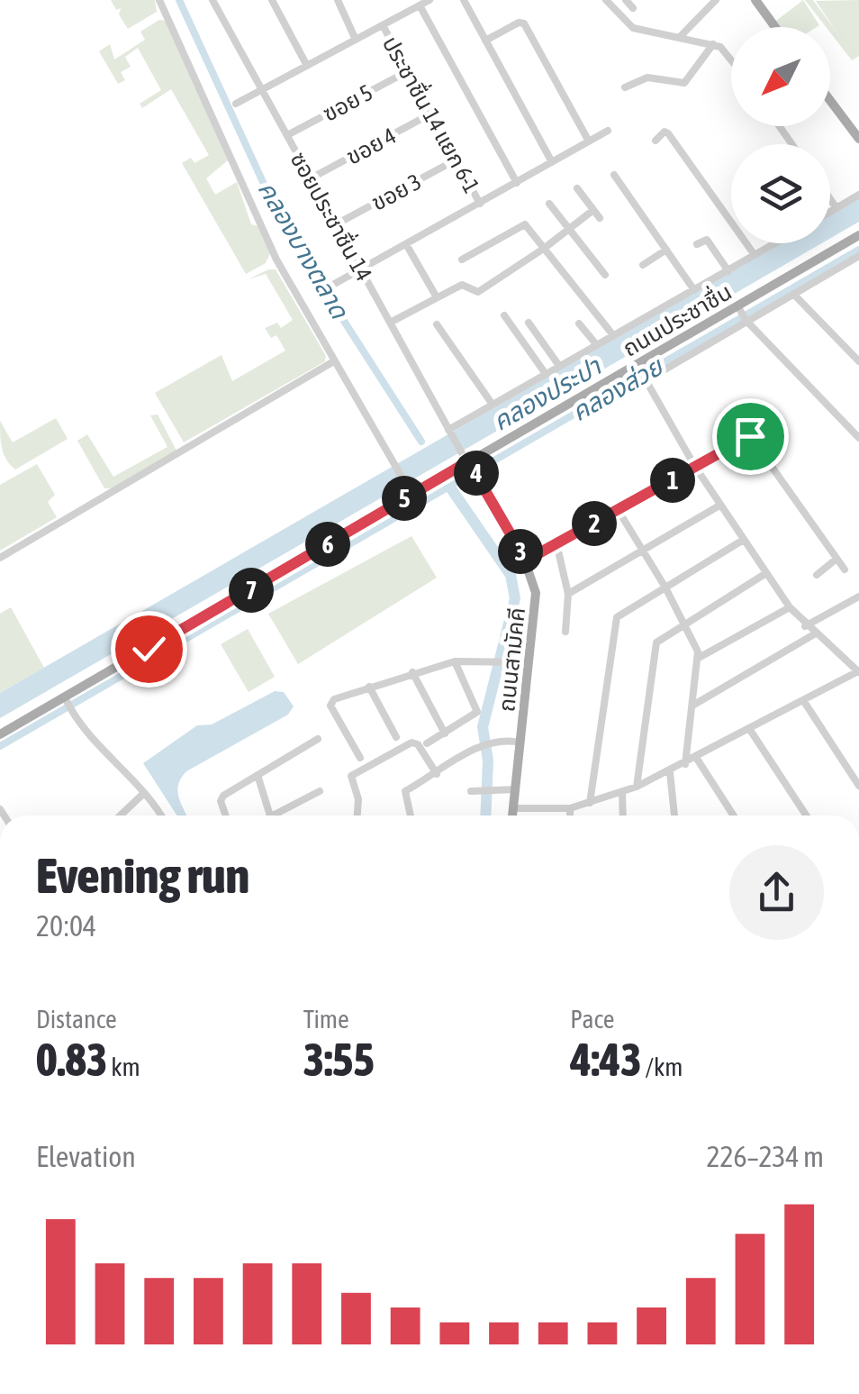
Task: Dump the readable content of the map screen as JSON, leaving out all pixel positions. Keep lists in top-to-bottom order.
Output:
{
  "streets": {
    "main road": ["ถนนประชาชื่น", "ถนนสามัคคี"],
    "street": [
      "ฃอย 5",
      "ประชาชื่น 14 แยก 6-1",
      "ขอย 4",
      "ขอย 3",
      "ซอยประชาชื่น 14"
    ]
  },
  "crossings": [
    ["ฃอย 5", "ประชาชื่น 14 แยก 6-1"],
    ["ฃอย 5", "ซอยประชาชื่น 14"],
    ["ประชาชื่น 14 แยก 6-1", "ขอย 4"],
    ["ประชาชื่น 14 แยก 6-1", "ขอย 3"],
    ["ขอย 4", "ซอยประชาชื่น 14"],
    ["ขอย 3", "ซอยประชาชื่น 14"],
    ["ซอยประชาชื่น 14", "ถนนประชาชื่น"],
    ["ซอยประชาชื่น 14", "ถนนสามัคคี"],
    ["ถนนประชาชื่น", "ถนนสามัคคี"]
  ],
  "water": ["คลองบางตลาด", "คลองส่วย", "คลองประปา"],
  "north": "bottom left",
  "page": {
    "pins": [
      "4",
      "1",
      "5",
      "2",
      "6",
      "3",
      "7"
    ],
    "heading": ["Evening run", "20:04"],
    "stats": [
      ["Distance", "0.83 km"],
      ["Time", "3:55"],
      ["Pace", "4:43 /km"]
    ],
    "chart": ["Elevation", "226–234 m"]
  }
}
